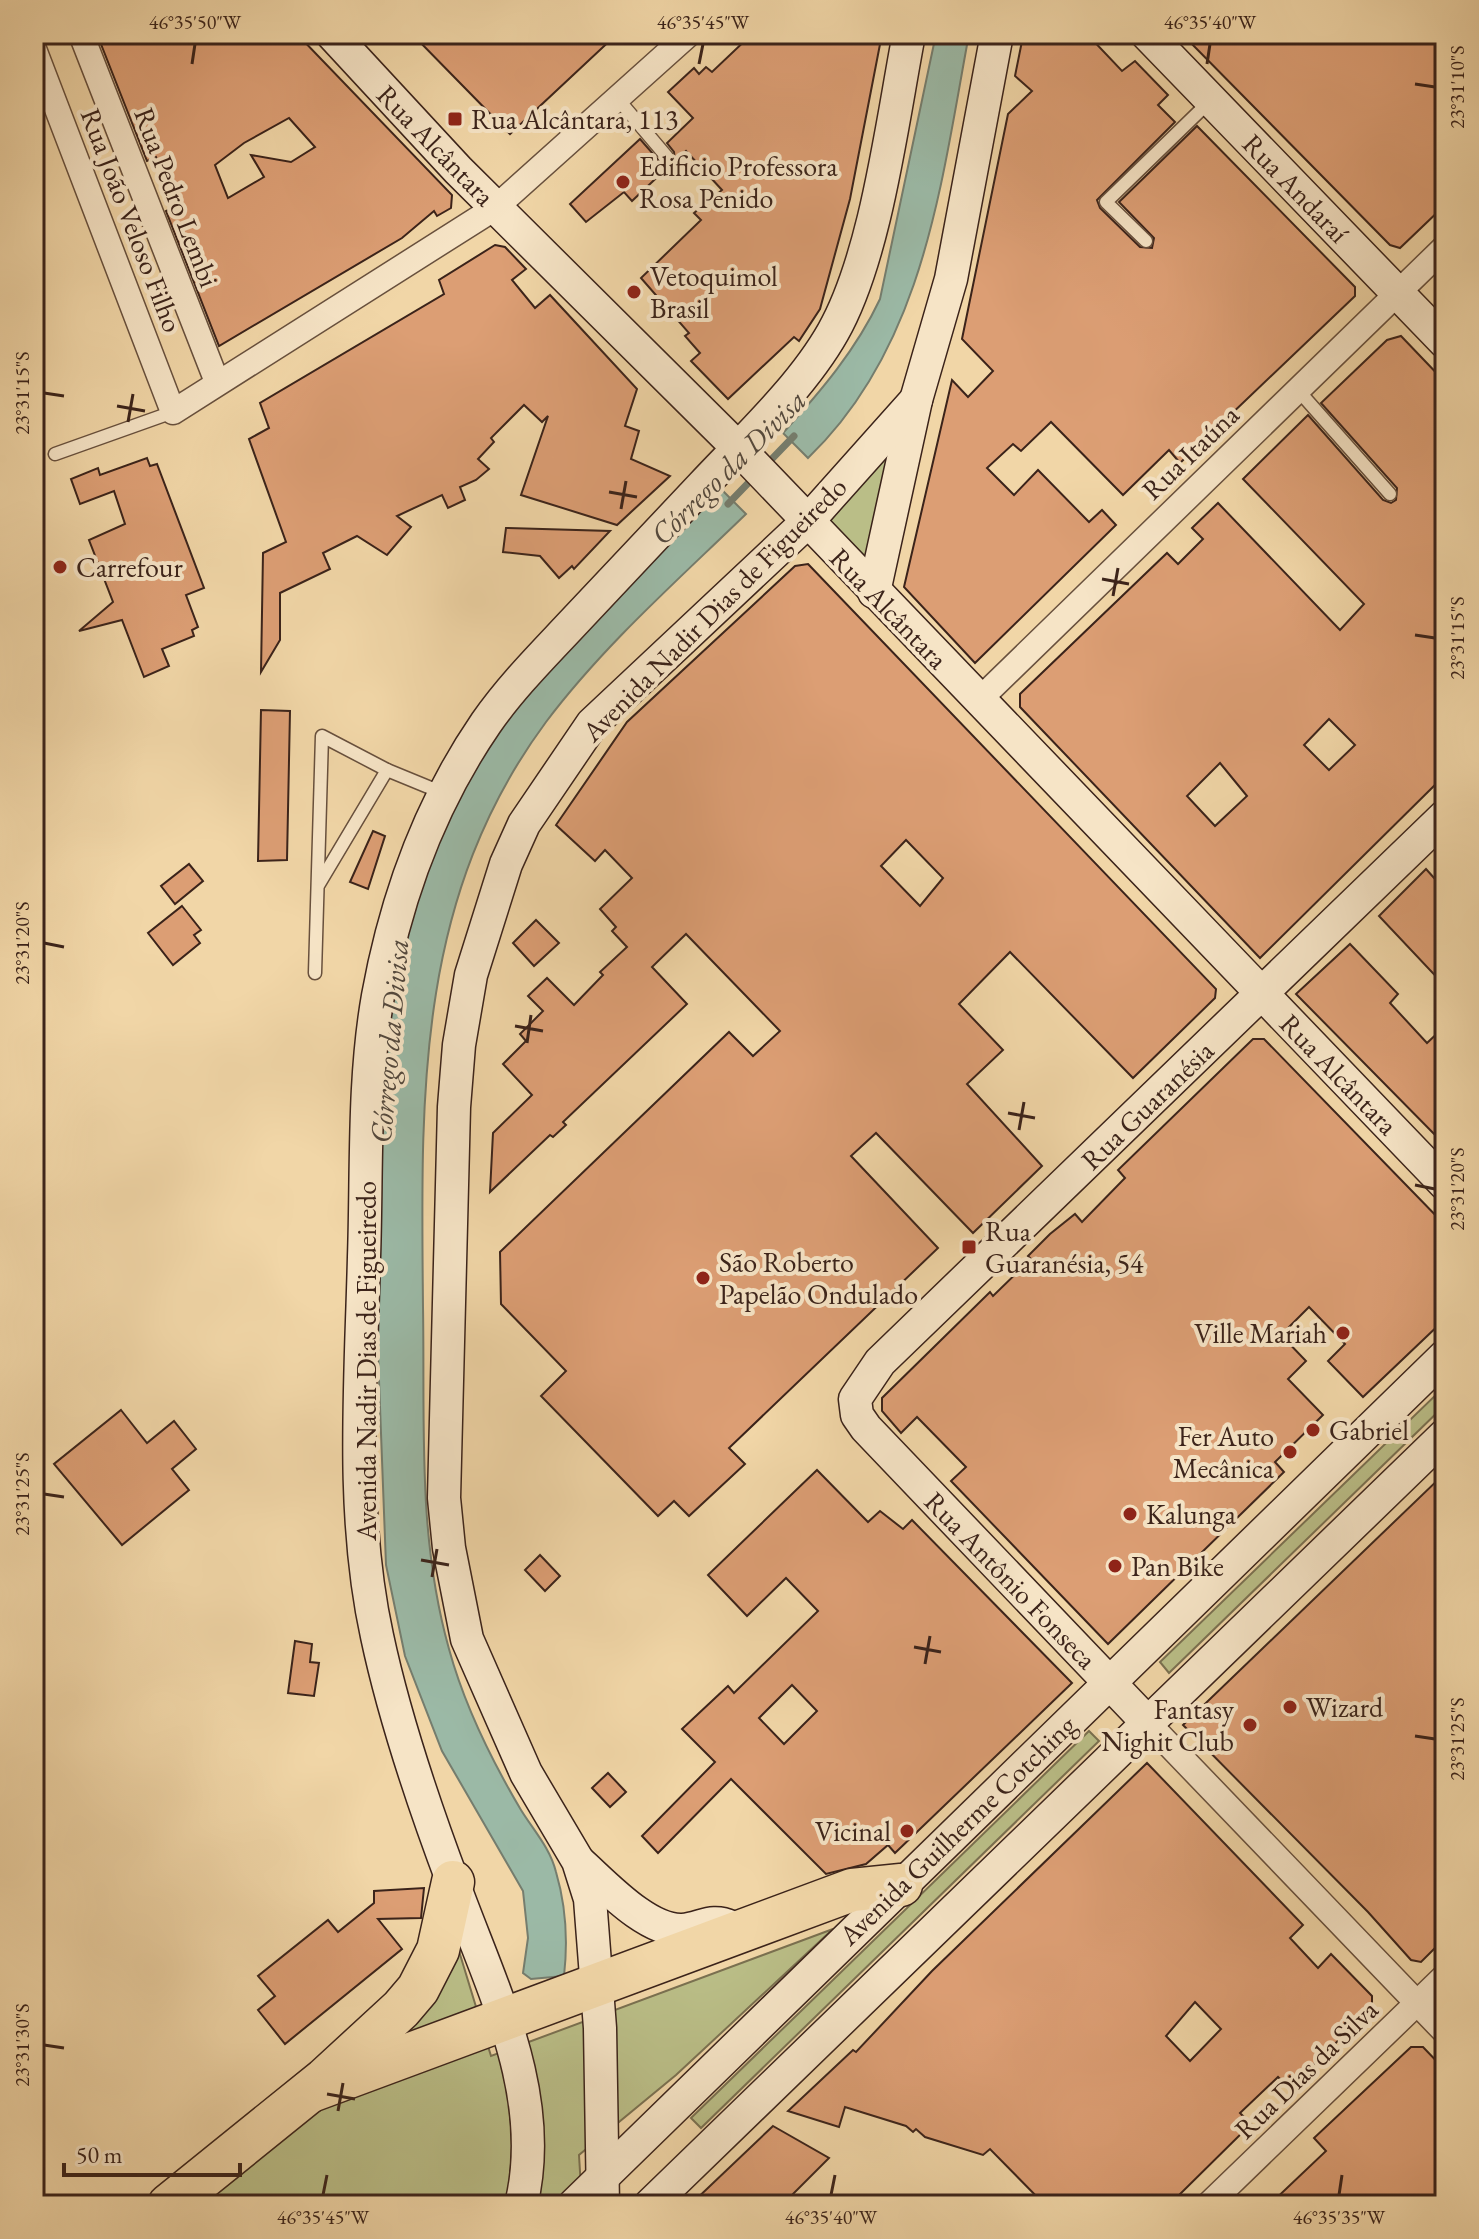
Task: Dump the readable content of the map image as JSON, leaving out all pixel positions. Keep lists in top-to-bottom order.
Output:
{
  "streets": {
    "main road": [
      "Rua Alcântara",
      "Rua Andaraí",
      "Avenida Nadir Dias de Figueiredo",
      "Rua Guaranésia",
      "Rua Antônio Fonseca",
      "Avenida Guilherme Cotching"
    ],
    "street": [
      "Rua Pedro Lembi",
      "Rua João Veloso Filho",
      "Rua Itaúna",
      "Rua Dias da Silva"
    ]
  },
  "crossings": [
    ["Rua Alcântara", "Rua Itaúna"],
    ["Rua Alcântara", "Avenida Nadir Dias de Figueiredo"],
    ["Rua Alcântara", "Rua Guaranésia"],
    ["Rua Andaraí", "Rua Itaúna"],
    ["Avenida Nadir Dias de Figueiredo", "Avenida Guilherme Cotching"],
    ["Rua Guaranésia", "Rua Antônio Fonseca"],
    ["Rua Antônio Fonseca", "Avenida Guilherme Cotching"],
    ["Rua Antônio Fonseca", "Rua Dias da Silva"]
  ],
  "water": ["Córrego da Divisa"],
  "places": {
    "transit": ["Rua Alcântara, 113", "Rua Guaranésia, 54"],
    "other": [
      "Edificio Professora Rosa Penido",
      "Vetoquimol Brasil",
      "Carrefour",
      "São Roberto Papelão Ondulado",
      "Ville Mariah",
      "Gabriel",
      "Fer Auto Mecânica",
      "Kalunga",
      "Pan Bike",
      "Wizard",
      "Fantasy Nighit Club",
      "Vicinal"
    ]
  },
  "scale_bar": "50 m",
  "coordinates": [
    "46°35'50\"W",
    "46°35'45\"W",
    "46°35'40\"W",
    "23°31'10\"S",
    "23°31'15\"S",
    "23°31'20\"S",
    "23°31'25\"S",
    "23°31'30\"S",
    "46°35'35\"W"
  ]
}
